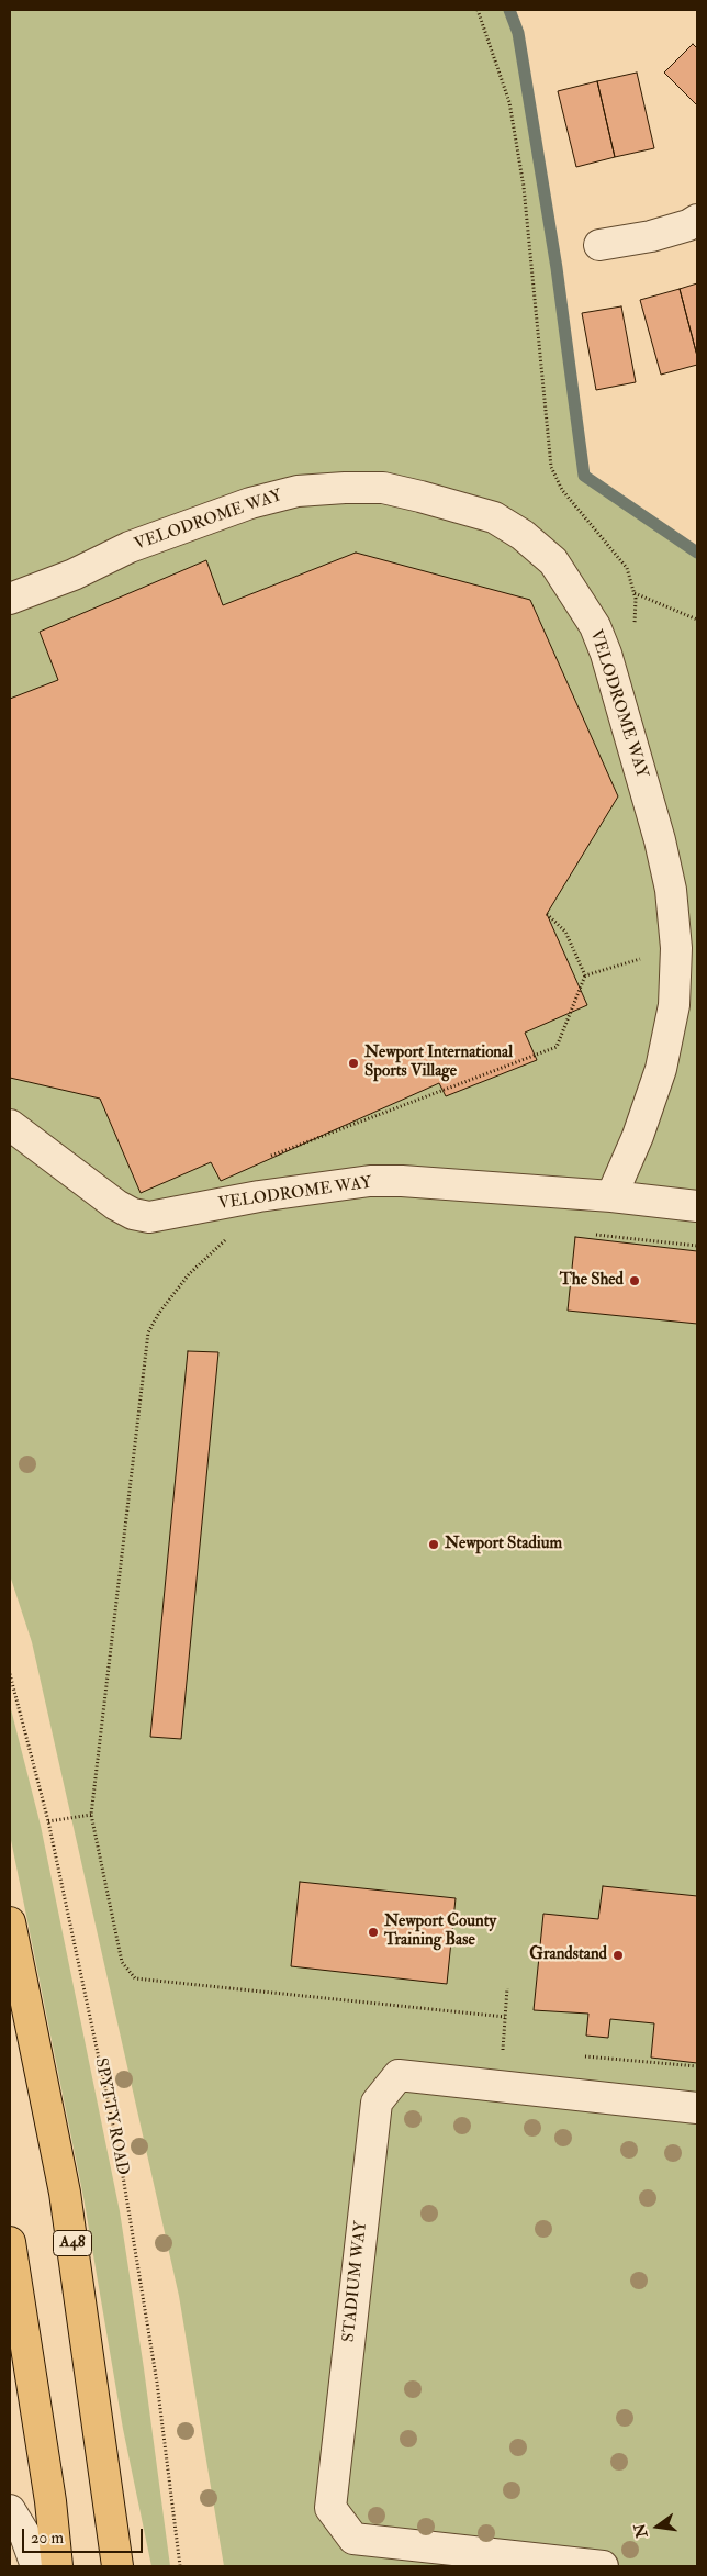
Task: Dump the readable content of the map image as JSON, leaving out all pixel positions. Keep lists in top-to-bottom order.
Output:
{
  "streets": {
    "main road": ["A48"],
    "street": ["VELODROME WAY", "STADIUM WAY"],
    "path": ["SPYTTY ROAD"]
  },
  "places": [
    "Newport International Sports Village",
    "The Shed",
    "Newport Stadium",
    "Newport County Training Base",
    "Grandstand"
  ],
  "scale_bar": "20 m",
  "north": "left"
}
